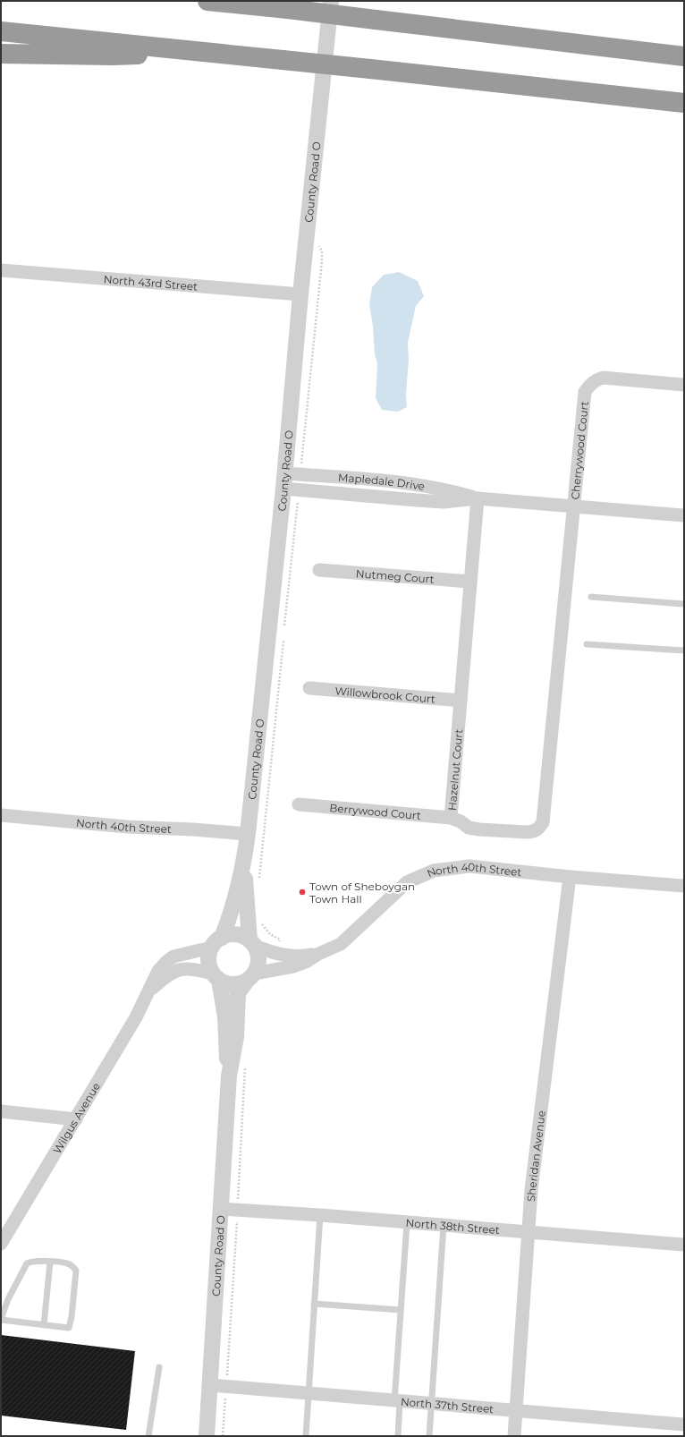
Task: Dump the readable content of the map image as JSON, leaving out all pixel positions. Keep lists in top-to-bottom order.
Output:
{
  "streets": {
    "street": [
      "County Road O",
      "North 43rd Street",
      "Cherrywood Court",
      "Mapledale Drive",
      "Nutmeg Court",
      "Willowbrook Court",
      "Hazelnut Court",
      "Berrywood Court",
      "North 40th Street",
      "Wilgus Avenue",
      "Sheridan Avenue",
      "North 38th Street",
      "North 37th Street"
    ]
  },
  "crossings": [
    ["County Road O", "North 43rd Street"],
    ["County Road O", "Mapledale Drive"],
    ["County Road O", "North 40th Street"],
    ["County Road O", "Wilgus Avenue"],
    ["County Road O", "North 38th Street"],
    ["County Road O", "North 37th Street"],
    ["Cherrywood Court", "Mapledale Drive"],
    ["Cherrywood Court", "Hazelnut Court"],
    ["Mapledale Drive", "Hazelnut Court"],
    ["Nutmeg Court", "Hazelnut Court"],
    ["Willowbrook Court", "Hazelnut Court"],
    ["Hazelnut Court", "Berrywood Court"],
    ["North 40th Street", "Wilgus Avenue"],
    ["North 40th Street", "Sheridan Avenue"],
    ["Sheridan Avenue", "North 38th Street"],
    ["Sheridan Avenue", "North 37th Street"]
  ],
  "places": ["Town of Sheboygan Town Hall"]
}
